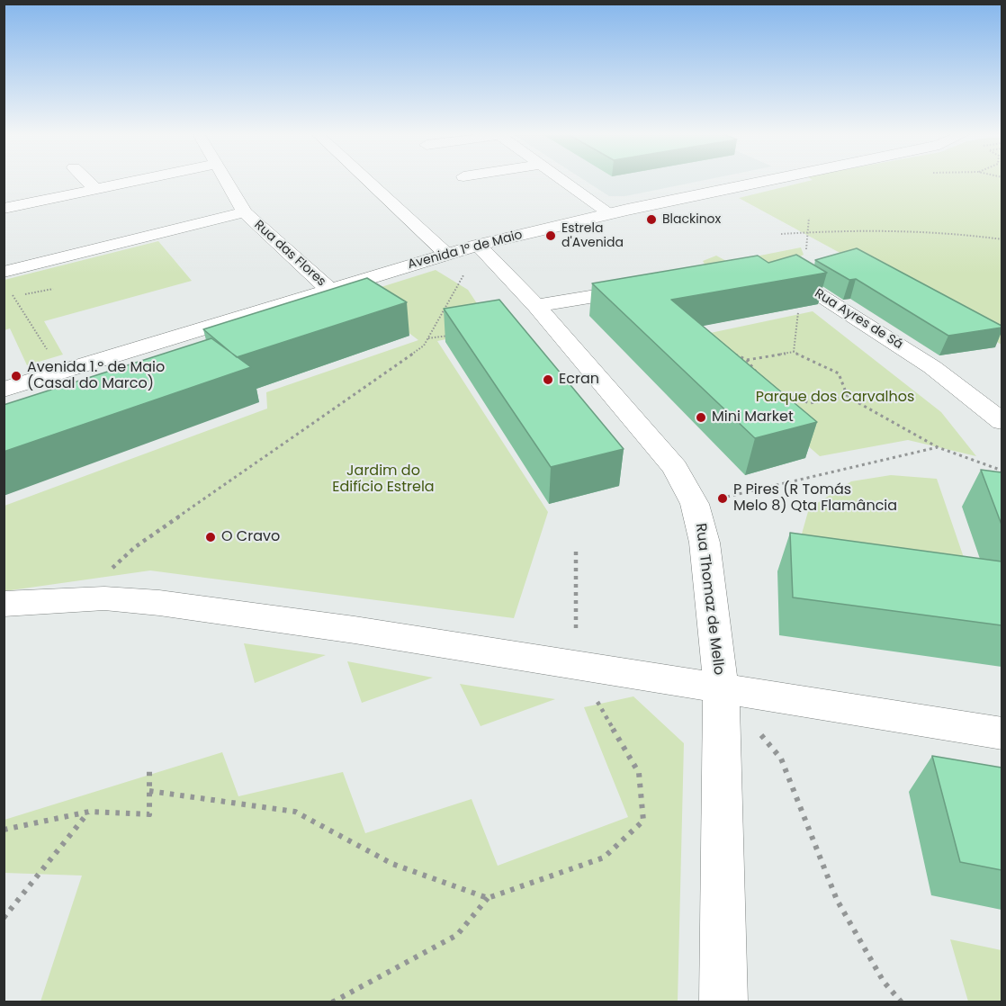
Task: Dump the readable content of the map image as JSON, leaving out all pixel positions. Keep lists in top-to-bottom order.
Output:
{
  "streets": {
    "street": [
      "Avenida 1º de Maio",
      "Rua das Flores",
      "Rua Ayres de Sá",
      "Rua Thomaz de Mello"
    ]
  },
  "crossings": [
    ["Avenida 1º de Maio", "Rua das Flores"],
    ["Avenida 1º de Maio", "Rua Thomaz de Mello"]
  ],
  "parks": ["Parque dos Carvalhos", "Jardim do Edifício Estrela"],
  "places": [
    "Blackinox",
    "Estrela d'Avenida",
    "Avenida 1.º de Maio (Casal do Marco)",
    "Ecran",
    "Mini Market",
    "P Pires (R Tomás Melo 8) Qta Flamância",
    "O Cravo"
  ]
}
